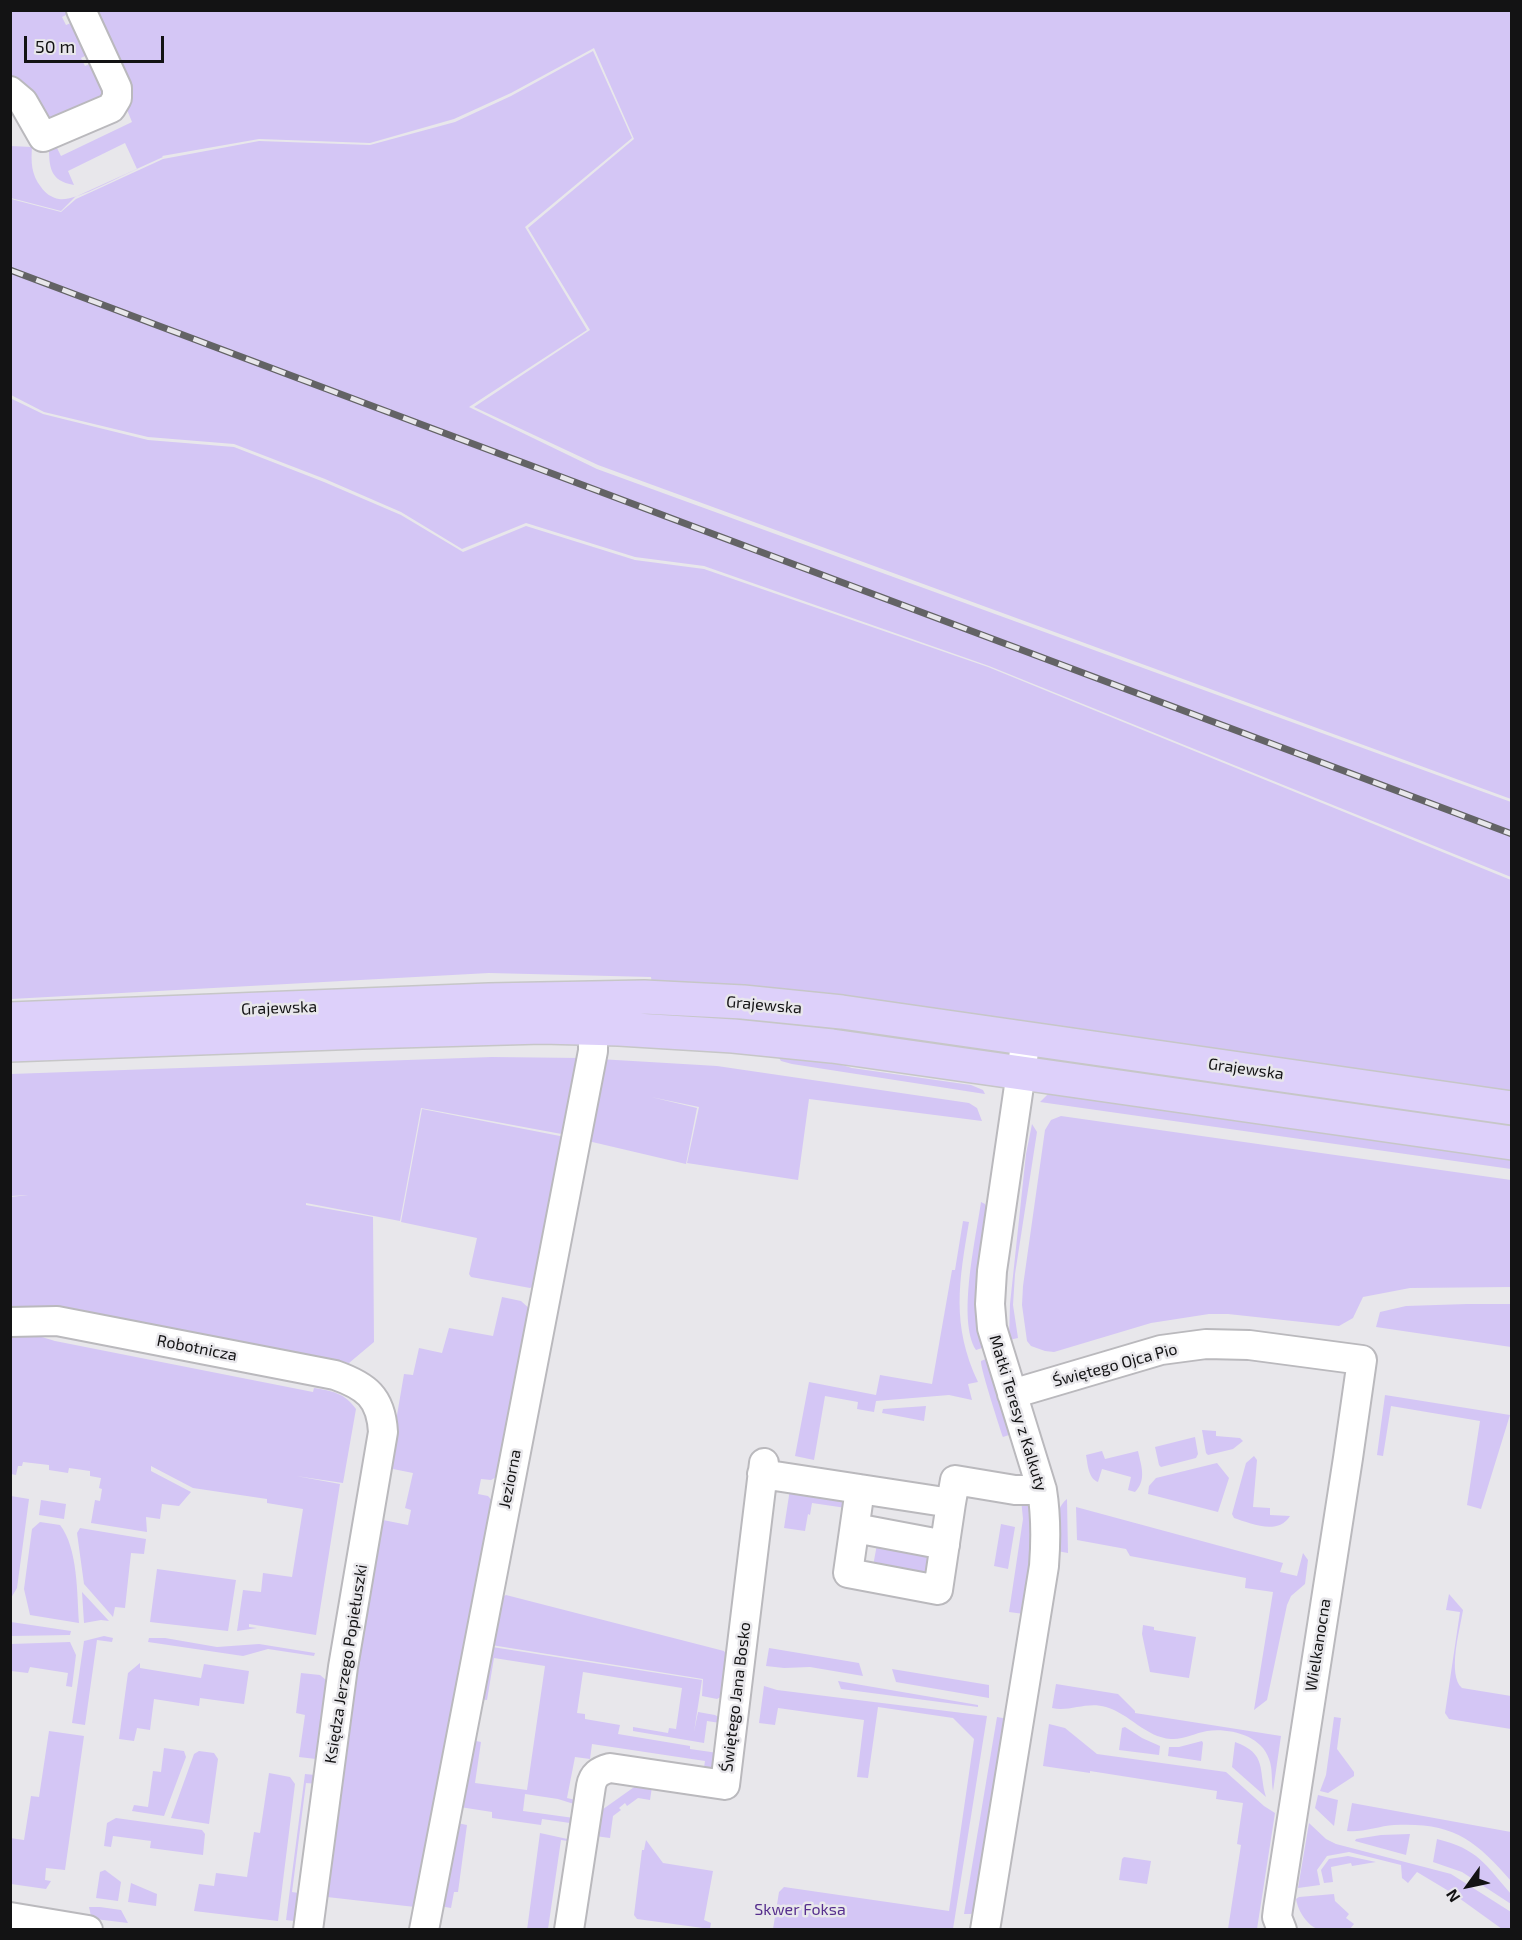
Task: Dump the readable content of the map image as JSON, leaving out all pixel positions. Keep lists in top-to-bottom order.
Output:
{
  "streets": {
    "main road": ["Grajewska"],
    "street": [
      "Robotnicza",
      "Świętego Ojca Pio",
      "Matki Teresy z Kalkuty",
      "Jeziorna",
      "Wielkanocna",
      "Księdza Jerzego Popiełuszki",
      "Świętego Jana Bosko"
    ]
  },
  "crossings": [
    ["Grajewska", "Matki Teresy z Kalkuty"],
    ["Grajewska", "Jeziorna"],
    ["Robotnicza", "Księdza Jerzego Popiełuszki"],
    ["Świętego Ojca Pio", "Matki Teresy z Kalkuty"],
    ["Świętego Ojca Pio", "Wielkanocna"]
  ],
  "parks": ["Skwer Foksa"],
  "scale_bar": "50 m",
  "north": "bottom left"
}
